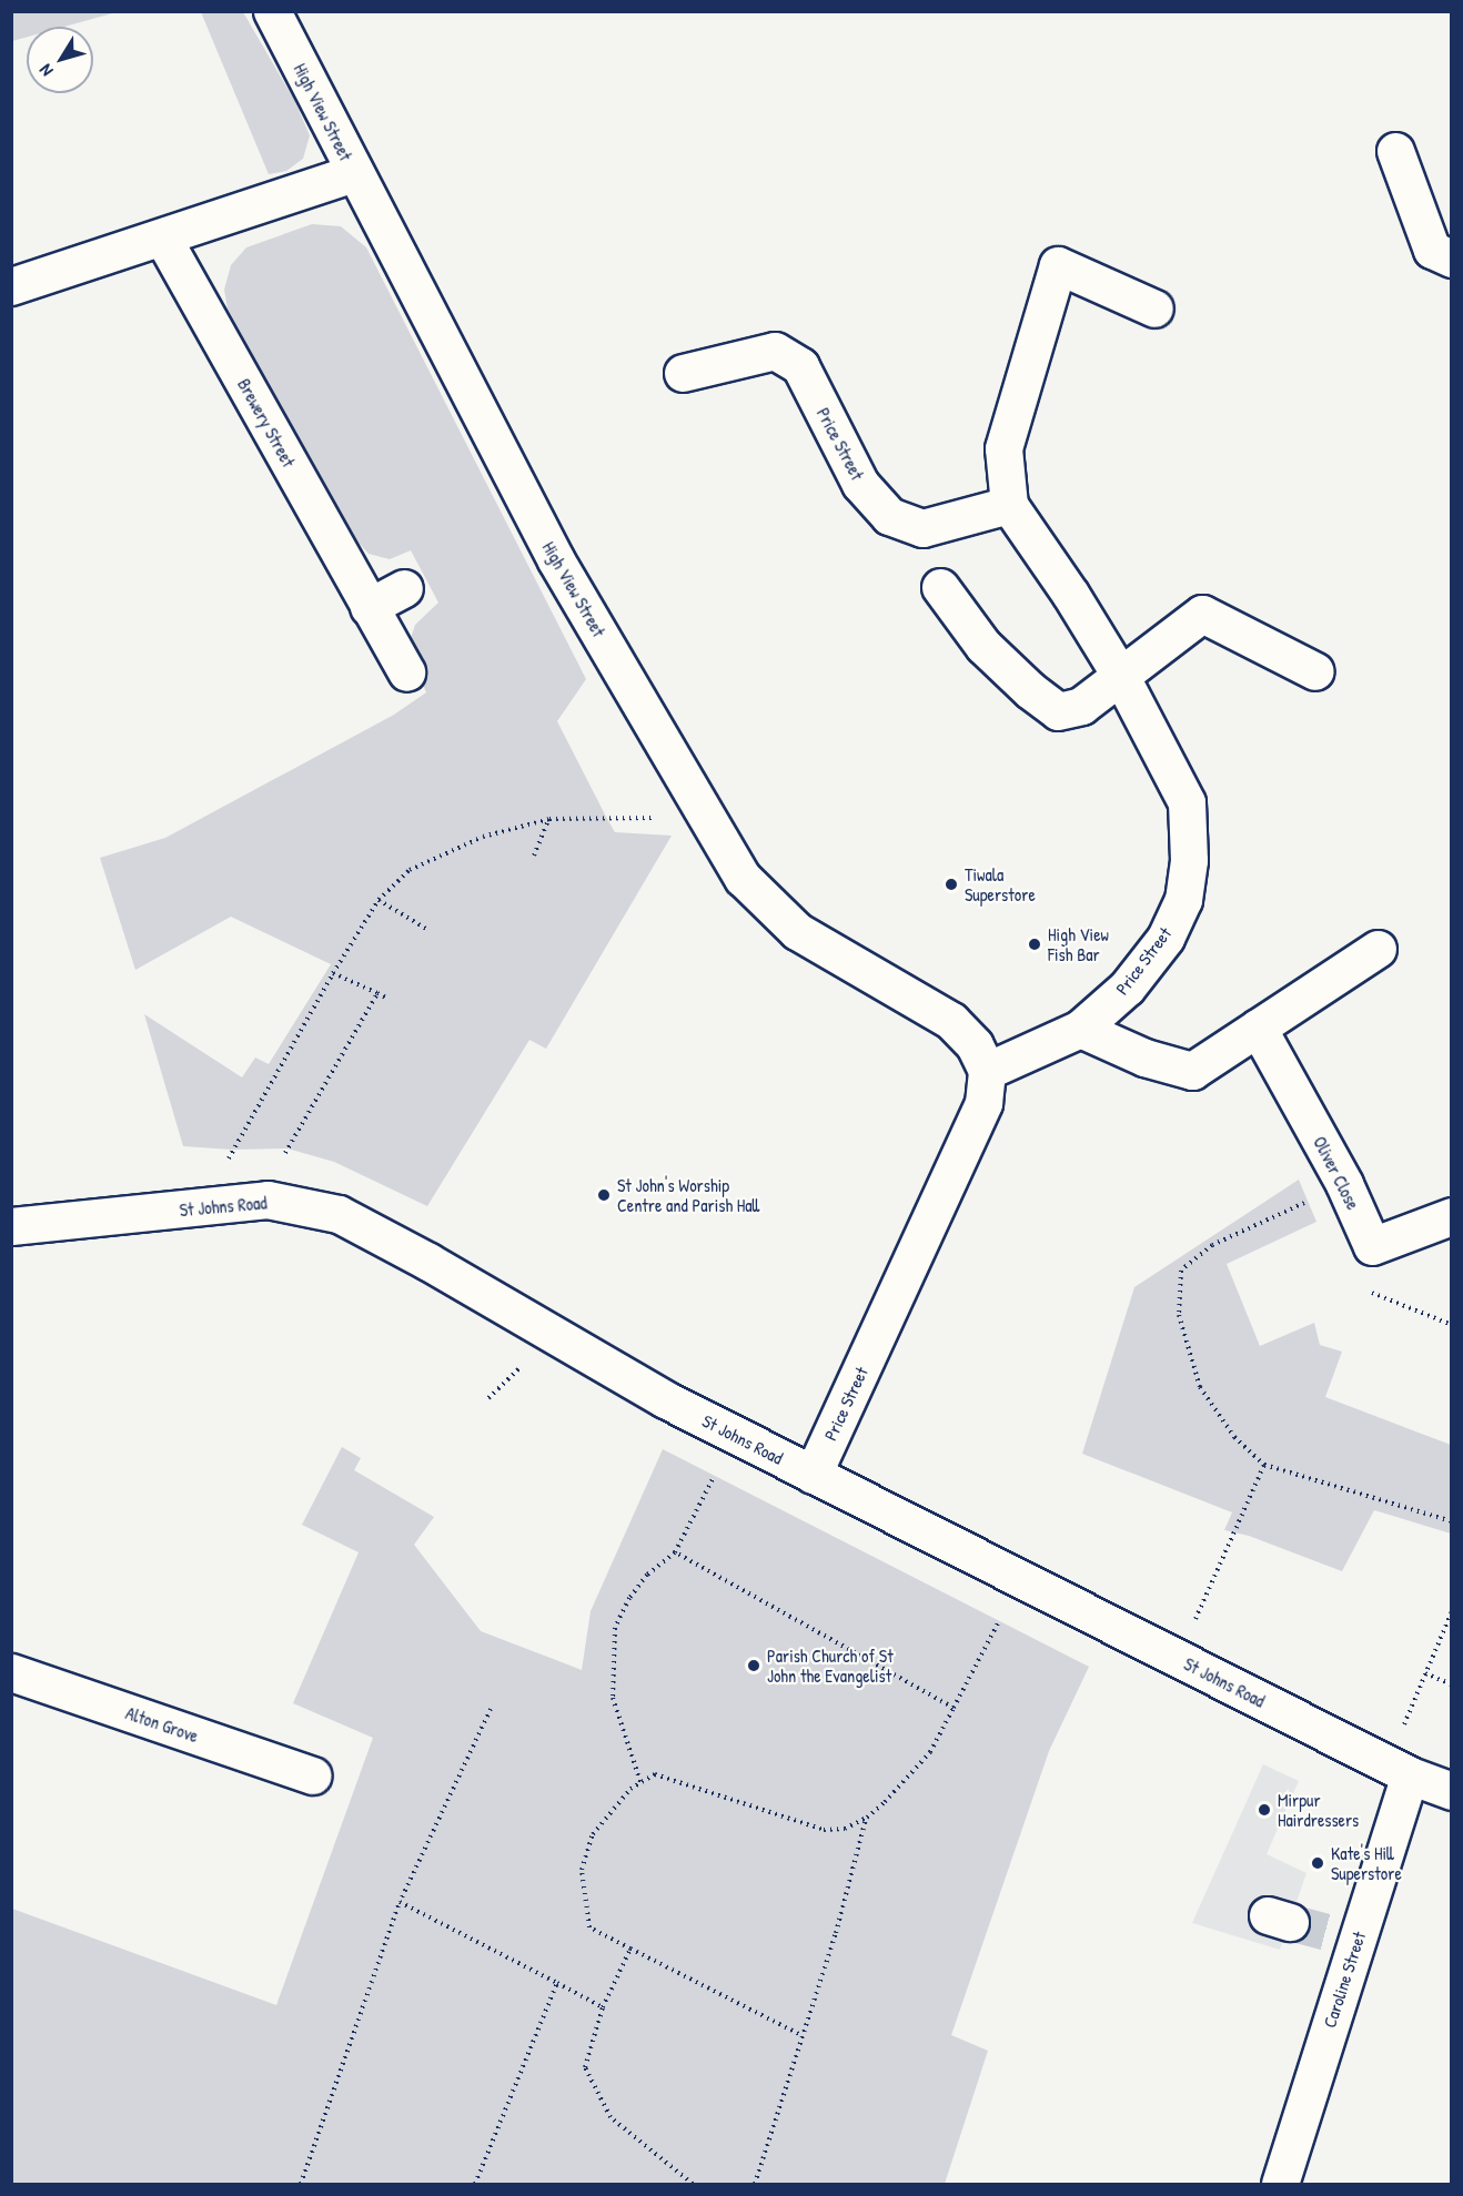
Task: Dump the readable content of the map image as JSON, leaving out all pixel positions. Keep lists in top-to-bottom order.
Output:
{
  "streets": {
    "street": [
      "High View Street",
      "Brewery Street",
      "Price Street",
      "Oliver Close",
      "St Johns Road",
      "Alton Grove",
      "Caroline Street"
    ]
  },
  "crossings": [
    ["High View Street", "Price Street"],
    ["Price Street", "St Johns Road"],
    ["St Johns Road", "Caroline Street"]
  ],
  "places": [
    "Tiwala Superstore",
    "High View Fish Bar",
    "St John's Worship Centre and Parish Hall",
    "Parish Church of St John the Evangelist",
    "Mirpur Hairdressers",
    "Kate's Hill Superstore"
  ],
  "north": "bottom left"
}
